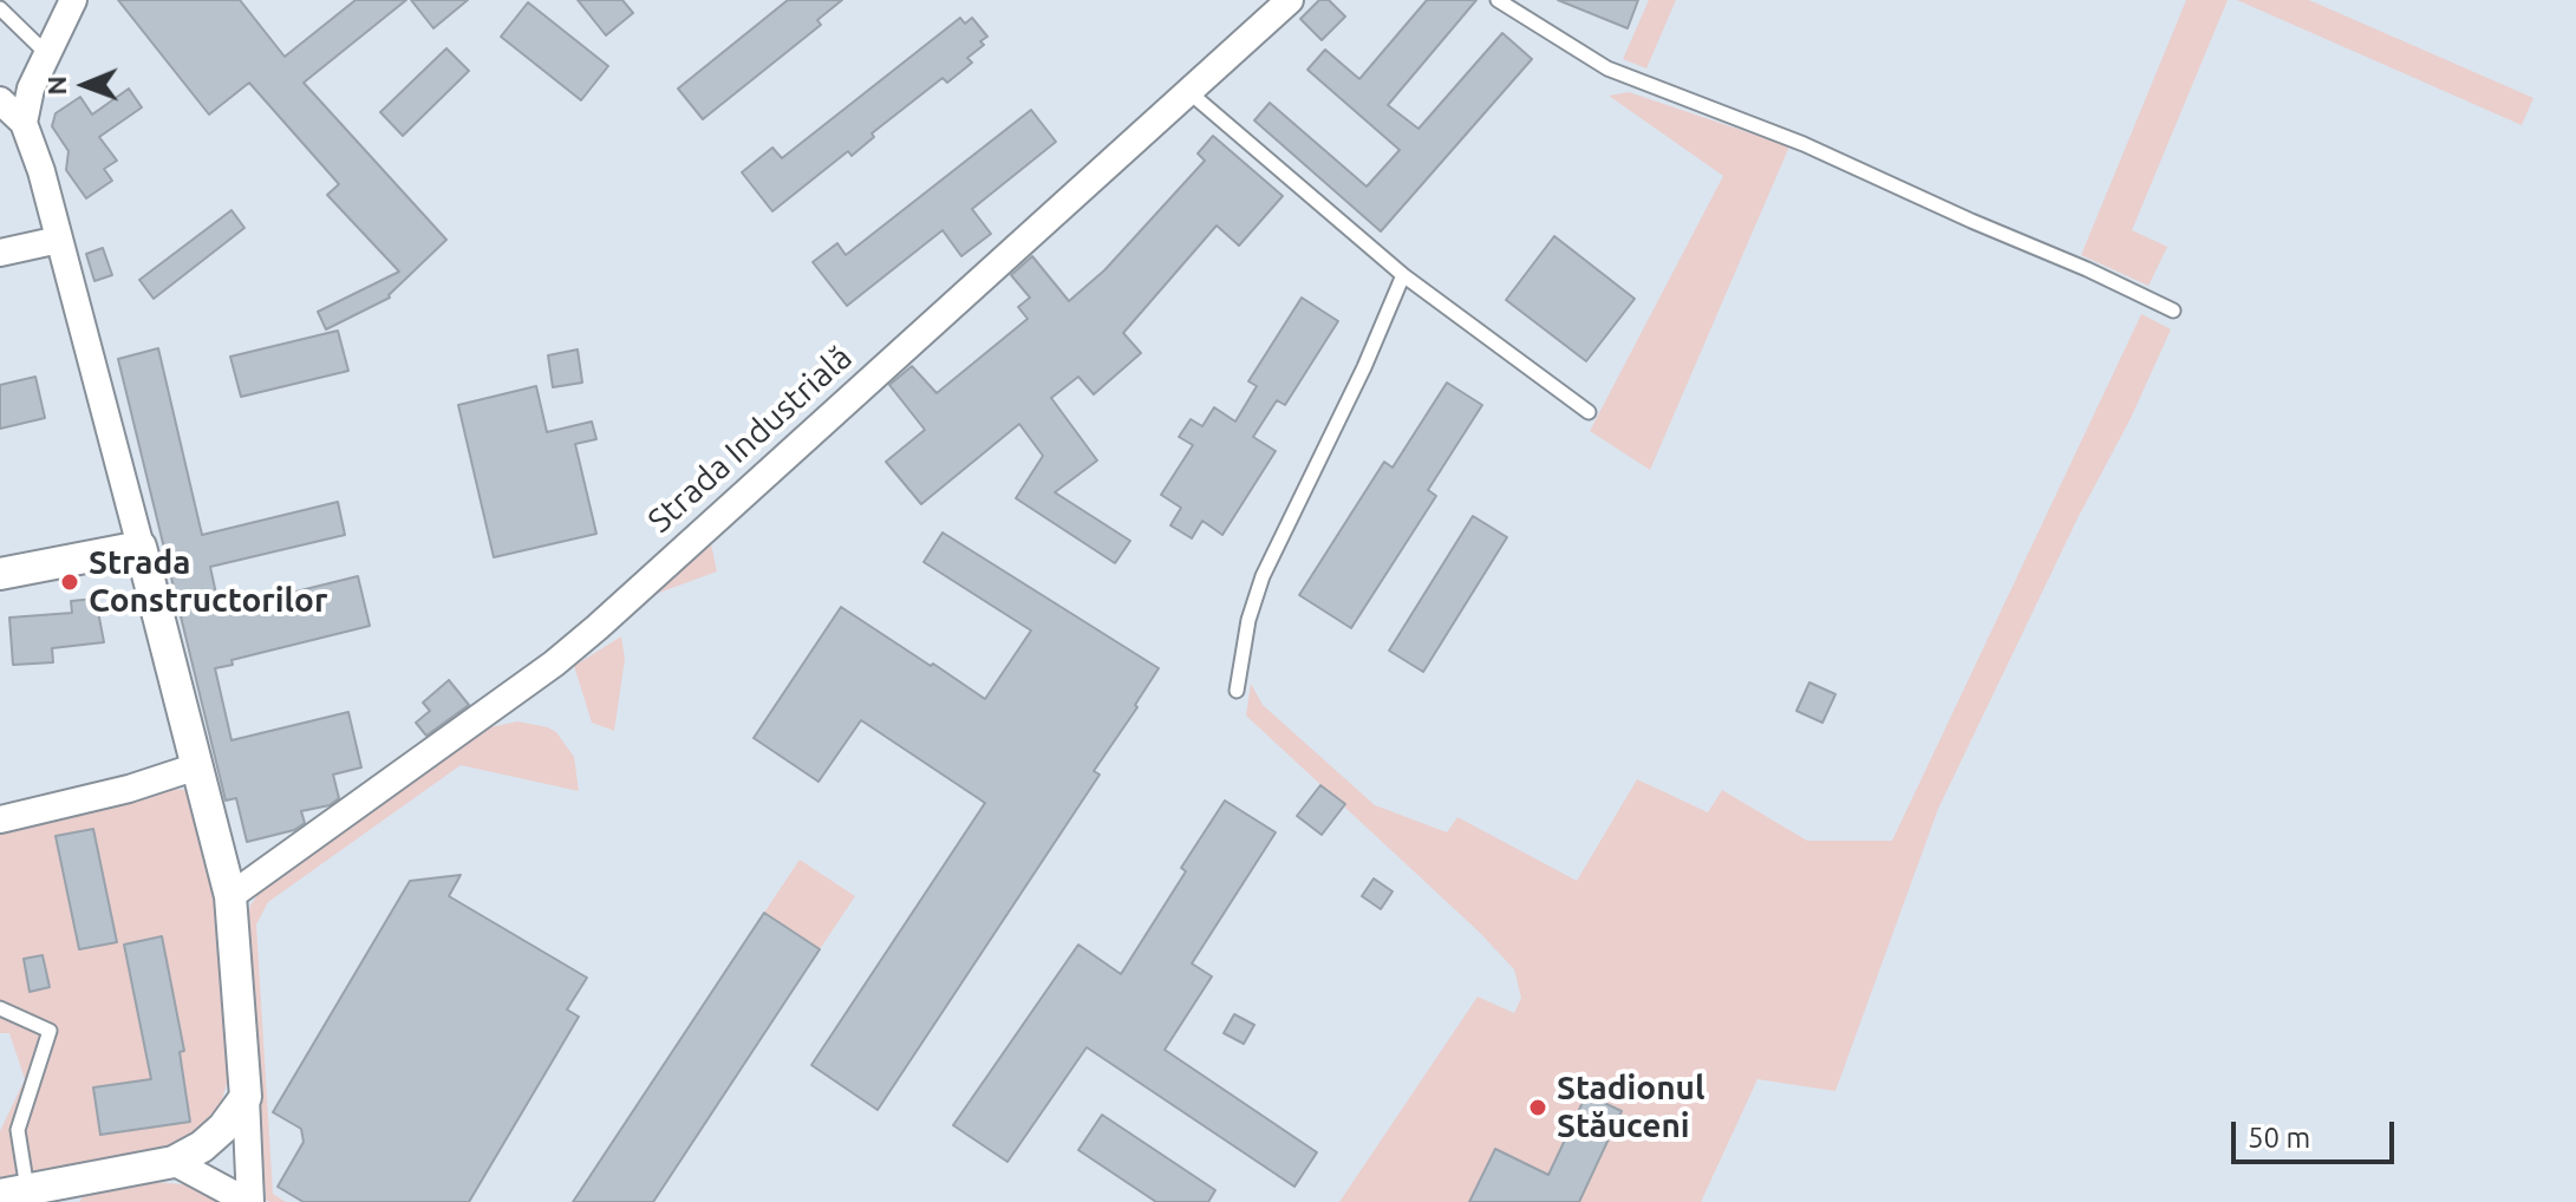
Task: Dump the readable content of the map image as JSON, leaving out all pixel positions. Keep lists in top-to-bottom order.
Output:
{
  "streets": {
    "street": ["Strada Industrială"]
  },
  "places": ["Strada Constructorilor", "Stadionul Stăuceni"],
  "scale_bar": "50 m",
  "north": "left"
}
